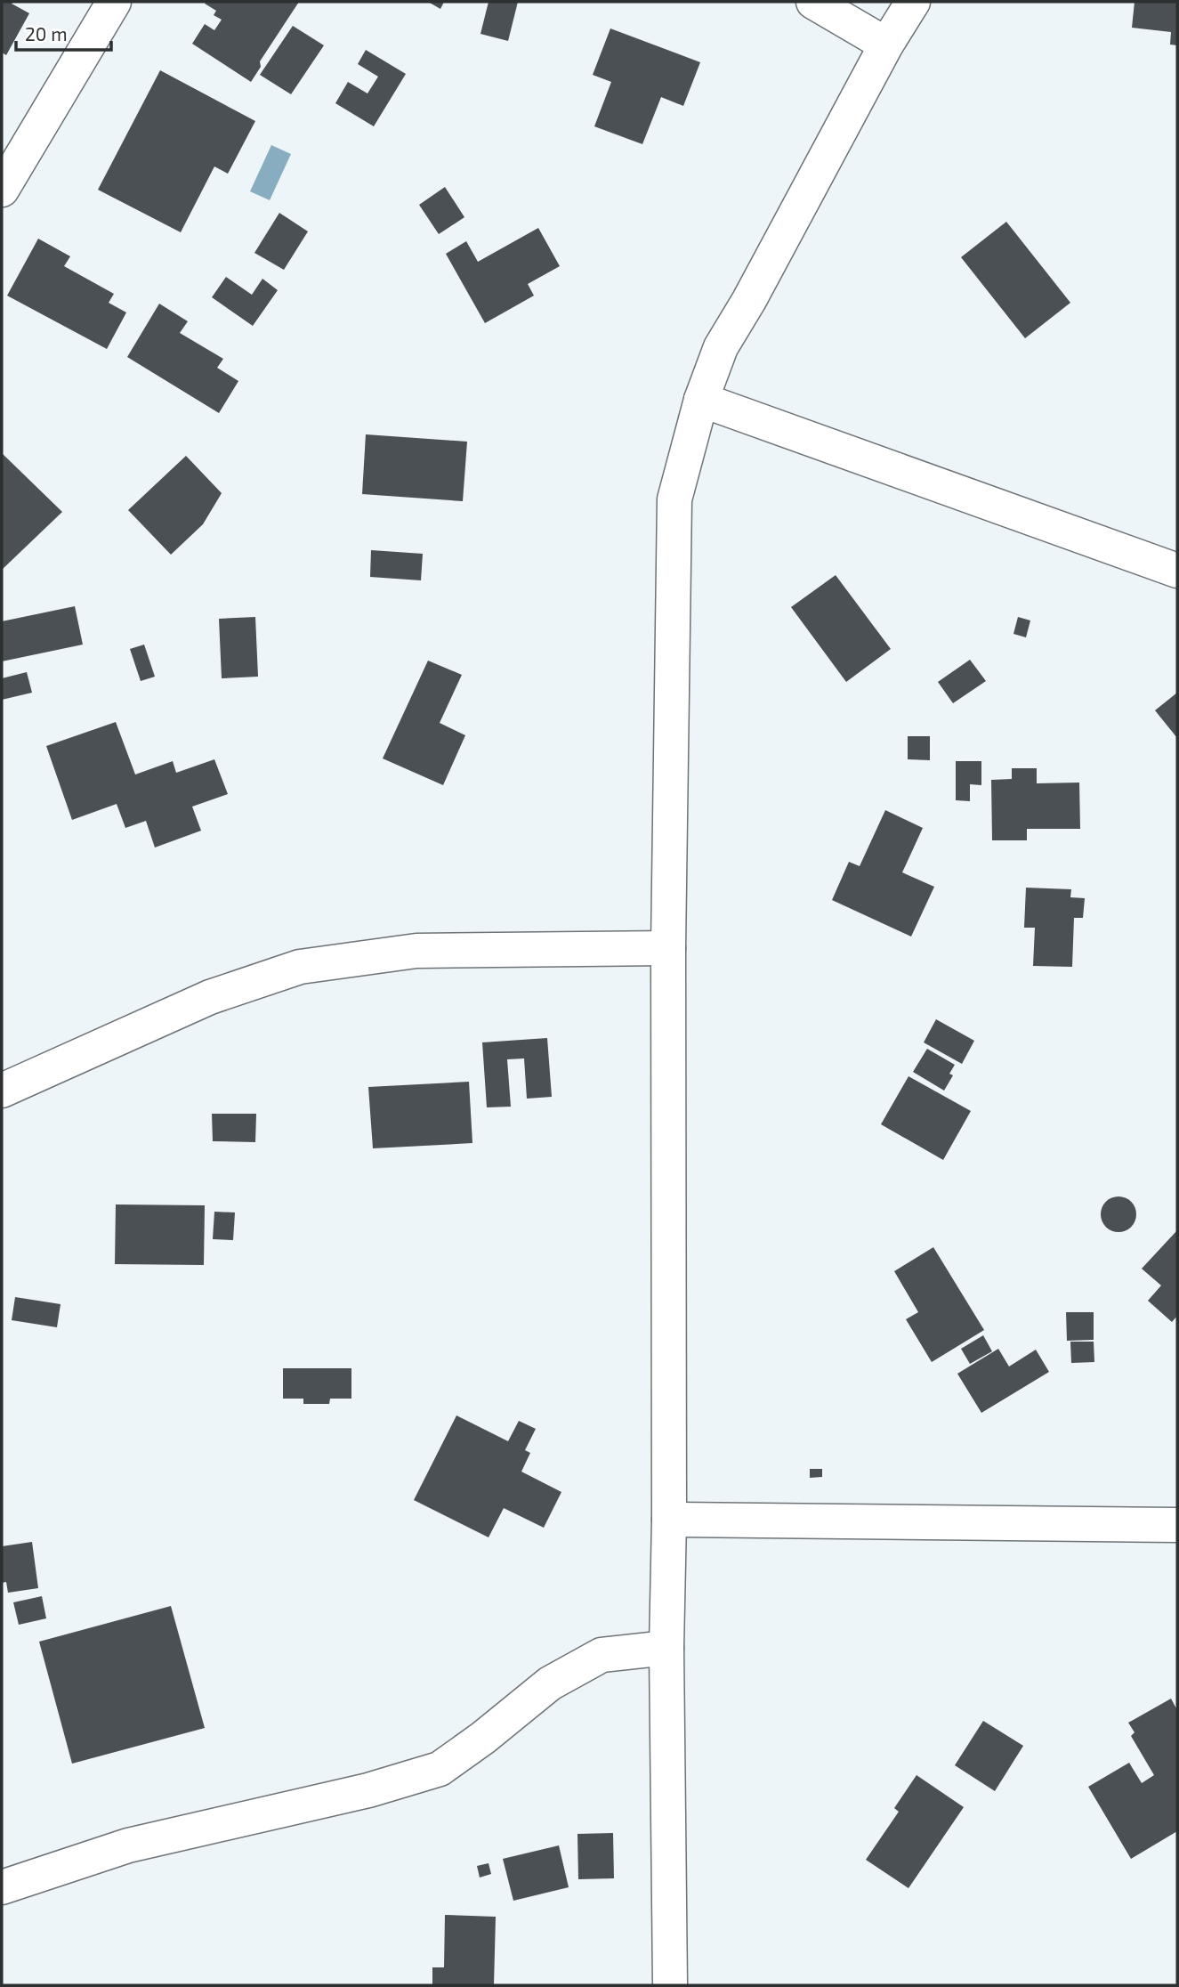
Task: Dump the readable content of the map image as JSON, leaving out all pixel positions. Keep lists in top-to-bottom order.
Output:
{
  "scale_bar": "20 m"
}
